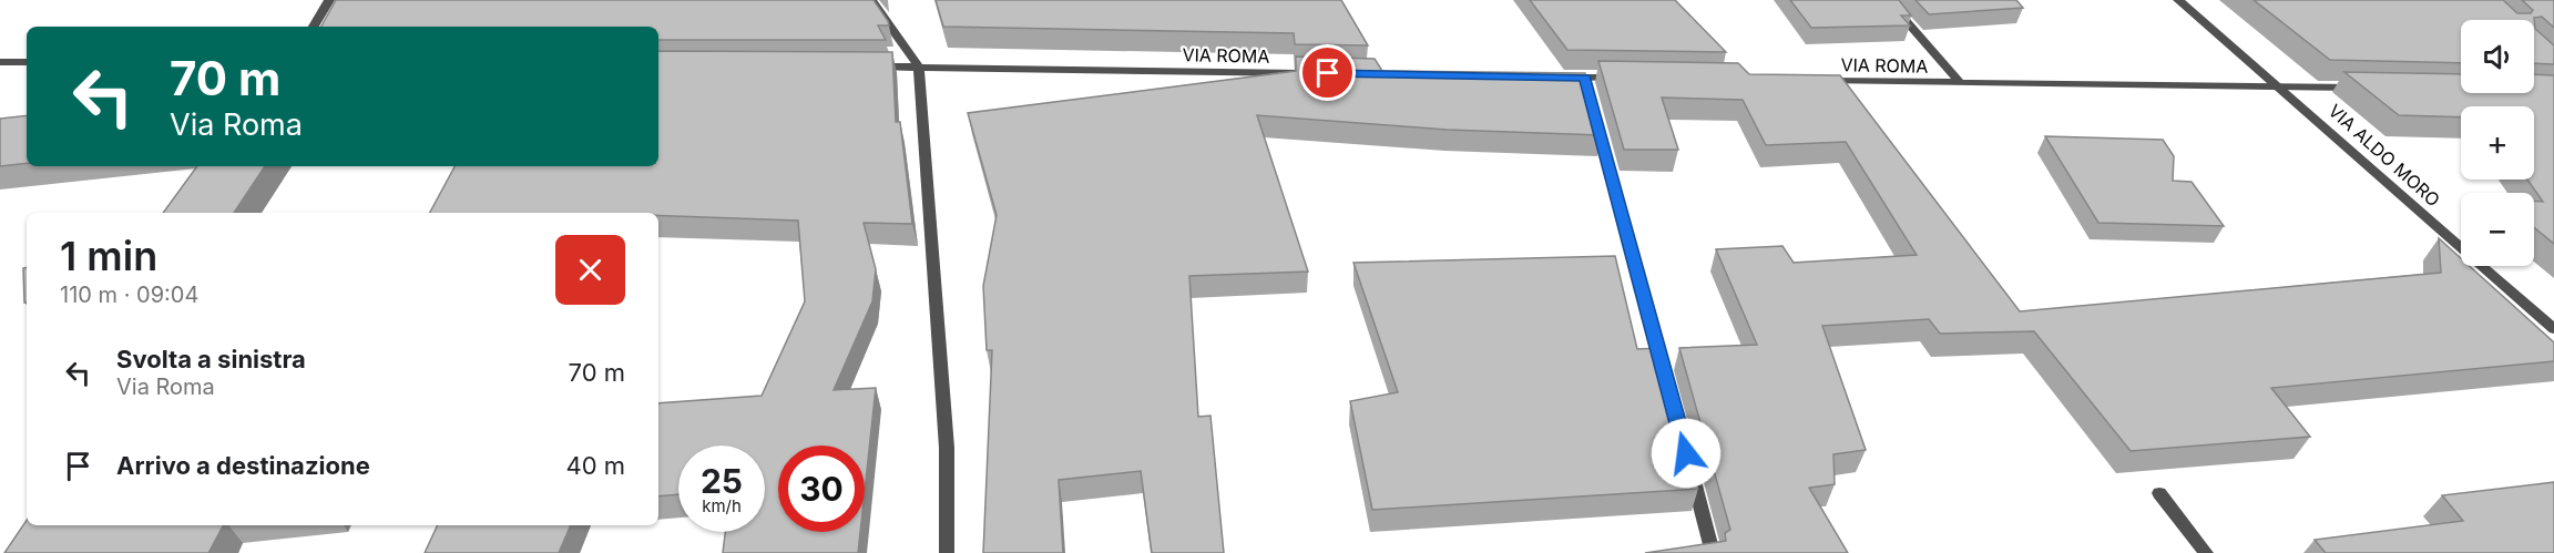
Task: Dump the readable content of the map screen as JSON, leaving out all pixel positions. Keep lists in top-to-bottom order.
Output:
{
  "streets": {
    "street": ["VIA ROMA", "VIA ALDO MORO"]
  },
  "crossings": [
    ["VIA ROMA", "VIA ALDO MORO"]
  ],
  "page": {
    "map_buttons": ["+", "−"],
    "turn": ["70 m", "Via Roma"],
    "heading": ["1 min", "110 m · 09:04"],
    "list": [
      {
        "name": "Svolta a sinistra",
        "note": "Via Roma",
        "value": "70 m"
      },
      {
        "name": "Arrivo a destinazione",
        "value": "40 m"
      }
    ],
    "speed": "25 km/h",
    "limit": "30"
  }
}
